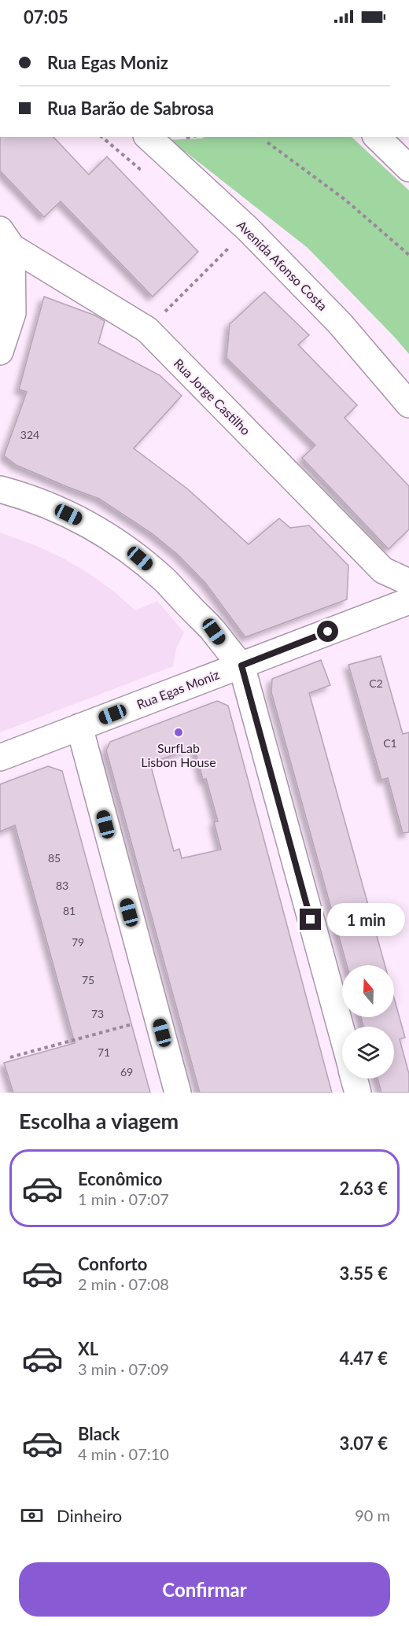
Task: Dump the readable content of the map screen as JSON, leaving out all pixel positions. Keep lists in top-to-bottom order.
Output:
{
  "streets": {
    "street": ["Avenida Afonso Costa", "Rua Jorge Castilho", "Rua Egas Moniz"]
  },
  "places": ["SurfLab Lisbon House"],
  "house_numbers": [
    "324",
    "C2",
    "C1",
    "85",
    "83",
    "81",
    "79",
    "75",
    "73",
    "71",
    "69"
  ],
  "north": "top",
  "page": {
    "status": "07:05",
    "banner": ["Rua Egas Moniz", "Rua Barão de Sabrosa"],
    "bubble": "1 min",
    "heading": "Escolha a viagem",
    "list": [
      {
        "name": "Econômico",
        "note": "1 min · 07:07",
        "value": "2.63 €"
      },
      {
        "name": "Conforto",
        "note": "2 min · 07:08",
        "value": "3.55 €"
      },
      {
        "name": "XL",
        "note": "3 min · 07:09",
        "value": "4.47 €"
      },
      {
        "name": "Black",
        "note": "4 min · 07:10",
        "value": "3.07 €"
      }
    ],
    "pay": ["Dinheiro", "90 m"],
    "buttons": "Confirmar"
  }
}
